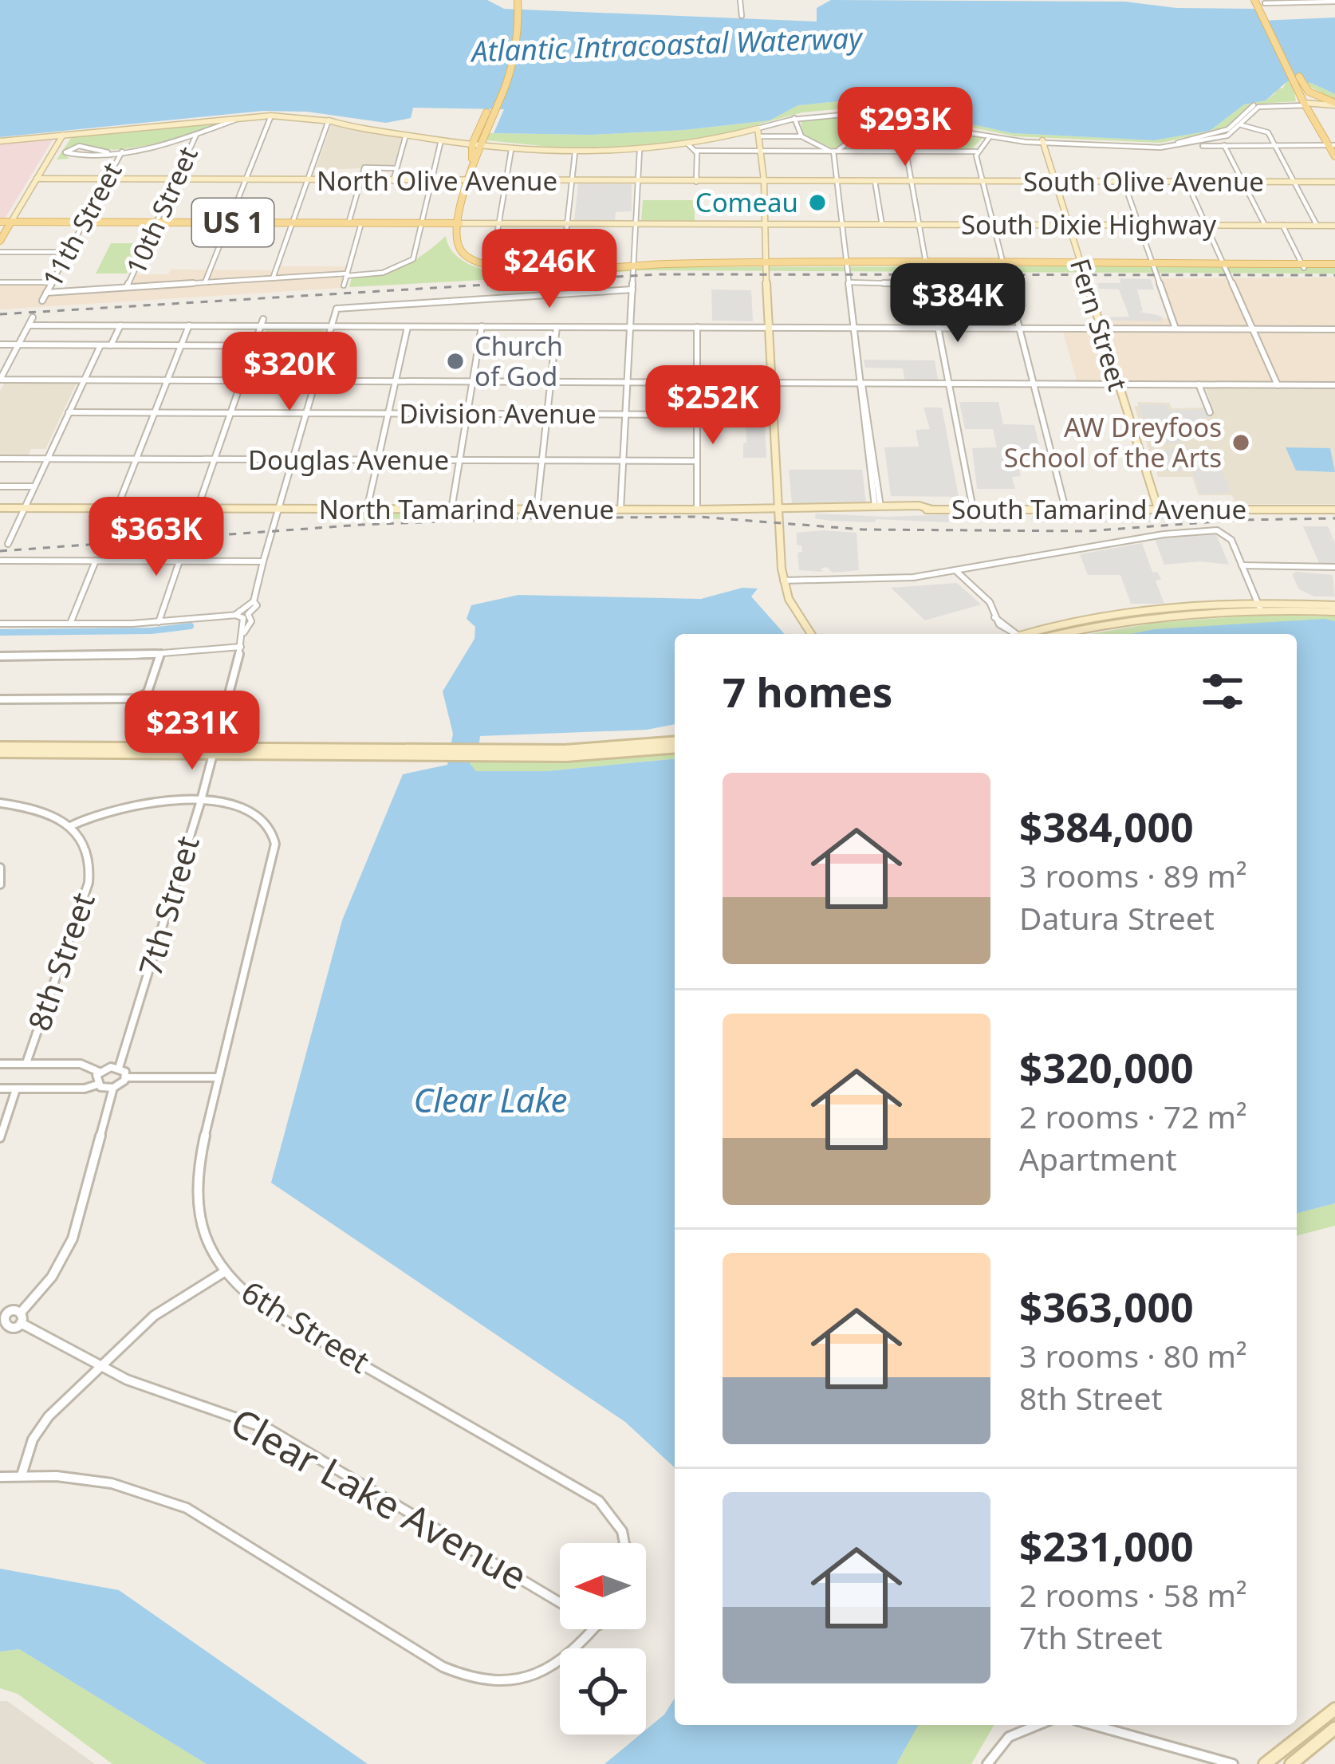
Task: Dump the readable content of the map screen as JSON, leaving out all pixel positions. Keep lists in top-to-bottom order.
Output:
{
  "streets": {
    "main road": ["US 1"],
    "street": [
      "North Olive Avenue",
      "South Olive Avenue",
      "10th Street",
      "11th Street",
      "South Dixie Highway",
      "Fern Street",
      "Division Avenue",
      "Douglas Avenue",
      "North Tamarind Avenue",
      "South Tamarind Avenue",
      "7th Street",
      "8th Street",
      "6th Street",
      "Clear Lake Avenue"
    ]
  },
  "crossings": [
    ["North Olive Avenue", "South Olive Avenue"],
    ["North Olive Avenue", "10th Street"],
    ["North Olive Avenue", "11th Street"],
    ["South Olive Avenue", "Fern Street"],
    ["10th Street", "US 1"],
    ["US 1", "11th Street"],
    ["US 1", "South Dixie Highway"],
    ["South Dixie Highway", "Fern Street"],
    ["Fern Street", "South Tamarind Avenue"],
    ["Division Avenue", "7th Street"],
    ["Douglas Avenue", "7th Street"],
    ["North Tamarind Avenue", "South Tamarind Avenue"],
    ["North Tamarind Avenue", "7th Street"],
    ["7th Street", "6th Street"]
  ],
  "water": ["Atlantic Intracoastal Waterway", "Clear Lake"],
  "places": ["Comeau", "Church of God", "AW Dreyfoos School of the Arts"],
  "north": "left",
  "page": {
    "price": [
      "$293K",
      "$246K",
      "$384K",
      "$320K",
      "$252K",
      "$363K",
      "$231K"
    ],
    "heading": "7 homes",
    "list": [
      {
        "name": "$384,000",
        "note": "3 rooms · 89 m² · Datura Street"
      },
      {
        "name": "$320,000",
        "note": "2 rooms · 72 m² · Apartment"
      },
      {
        "name": "$363,000",
        "note": "3 rooms · 80 m² · 8th Street"
      },
      {
        "name": "$231,000",
        "note": "2 rooms · 58 m² · 7th Street"
      }
    ]
  }
}
